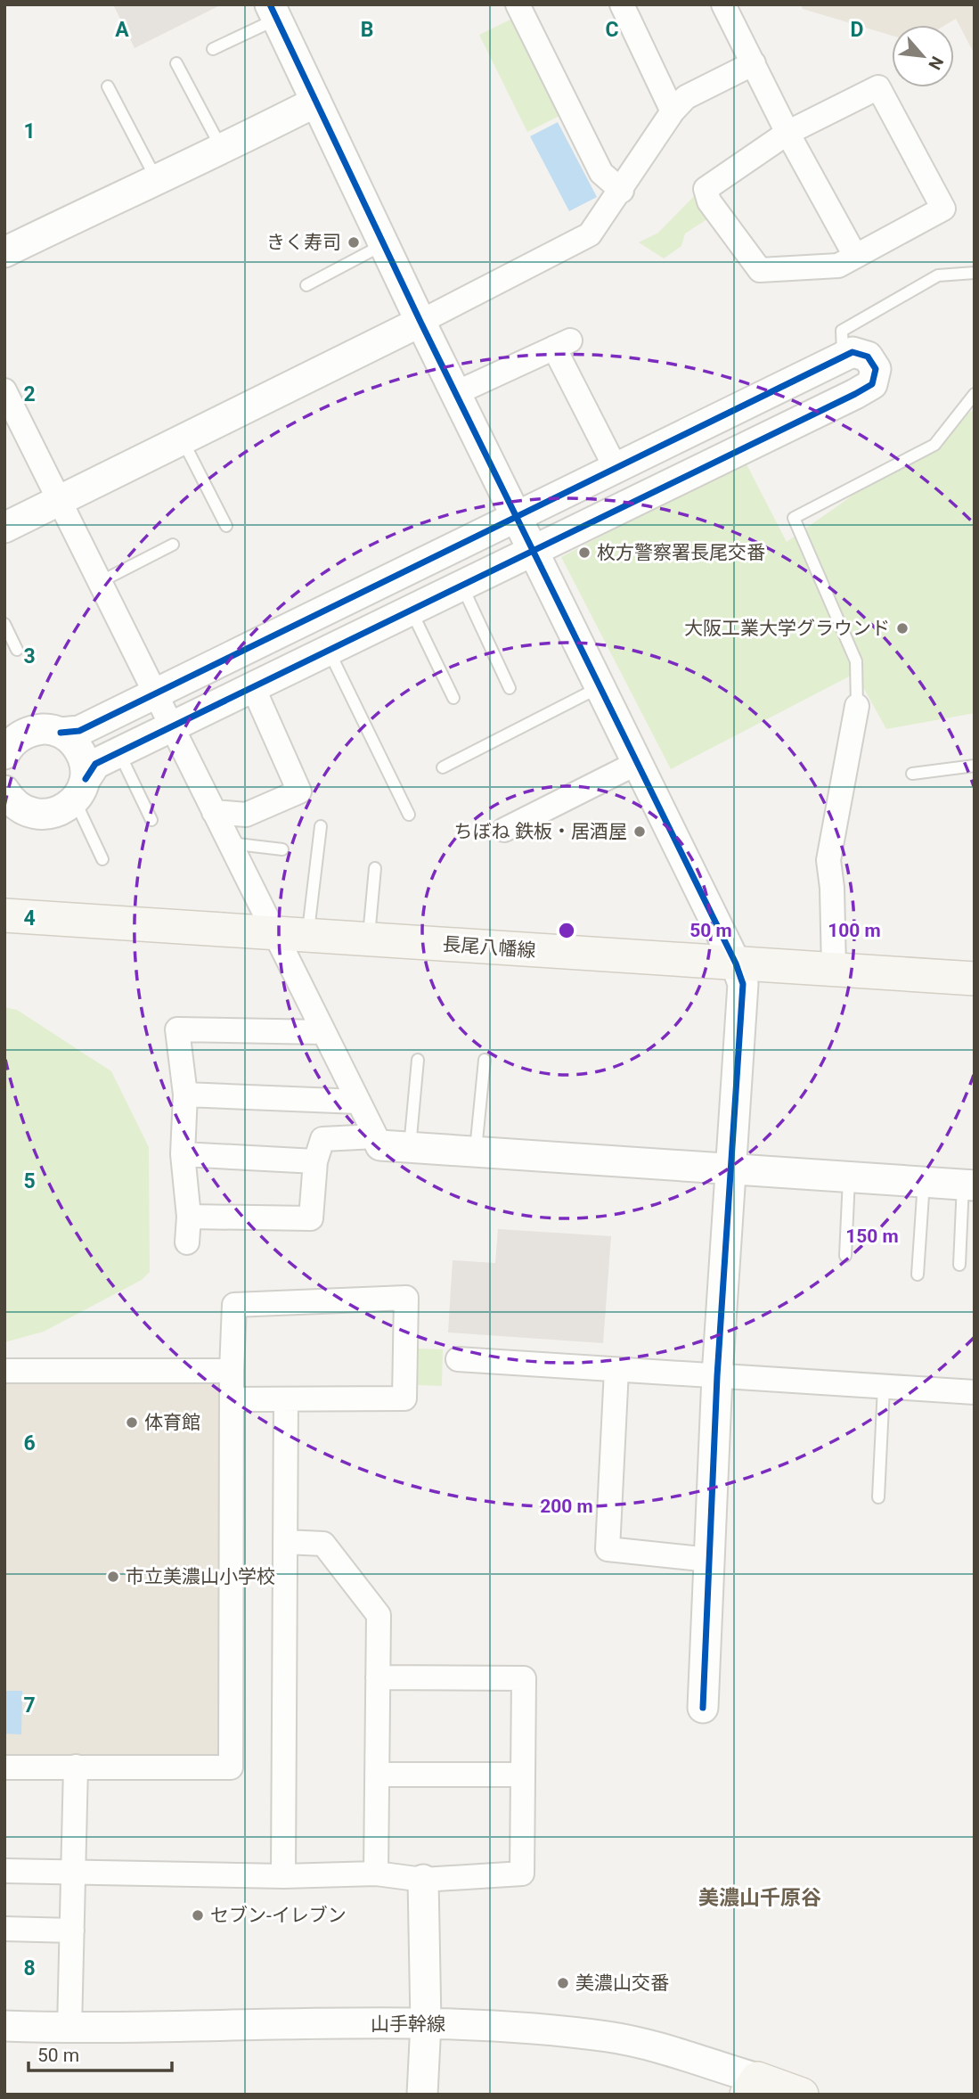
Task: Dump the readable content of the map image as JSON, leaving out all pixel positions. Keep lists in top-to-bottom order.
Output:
{
  "streets": {
    "main road": ["長尾八幡線", "山手幹線"]
  },
  "districts": ["美濃山千原谷"],
  "places": [
    "きく寿司",
    "枚方警察署長尾交番",
    "大阪工業大学グラウンド",
    "ちぼね 鉄板・居酒屋",
    "体育館",
    "市立美濃山小学校",
    "セブン-イレブン",
    "美濃山交番"
  ],
  "scale_bar": "50 m",
  "north": "bottom right",
  "grid": {
    "columns": [
      "A",
      "B",
      "C",
      "D"
    ],
    "rows": [
      "1",
      "2",
      "3",
      "4",
      "5",
      "6",
      "7",
      "8"
    ]
  },
  "rings": [
    "50 m",
    "100 m",
    "150 m",
    "200 m"
  ]
}
